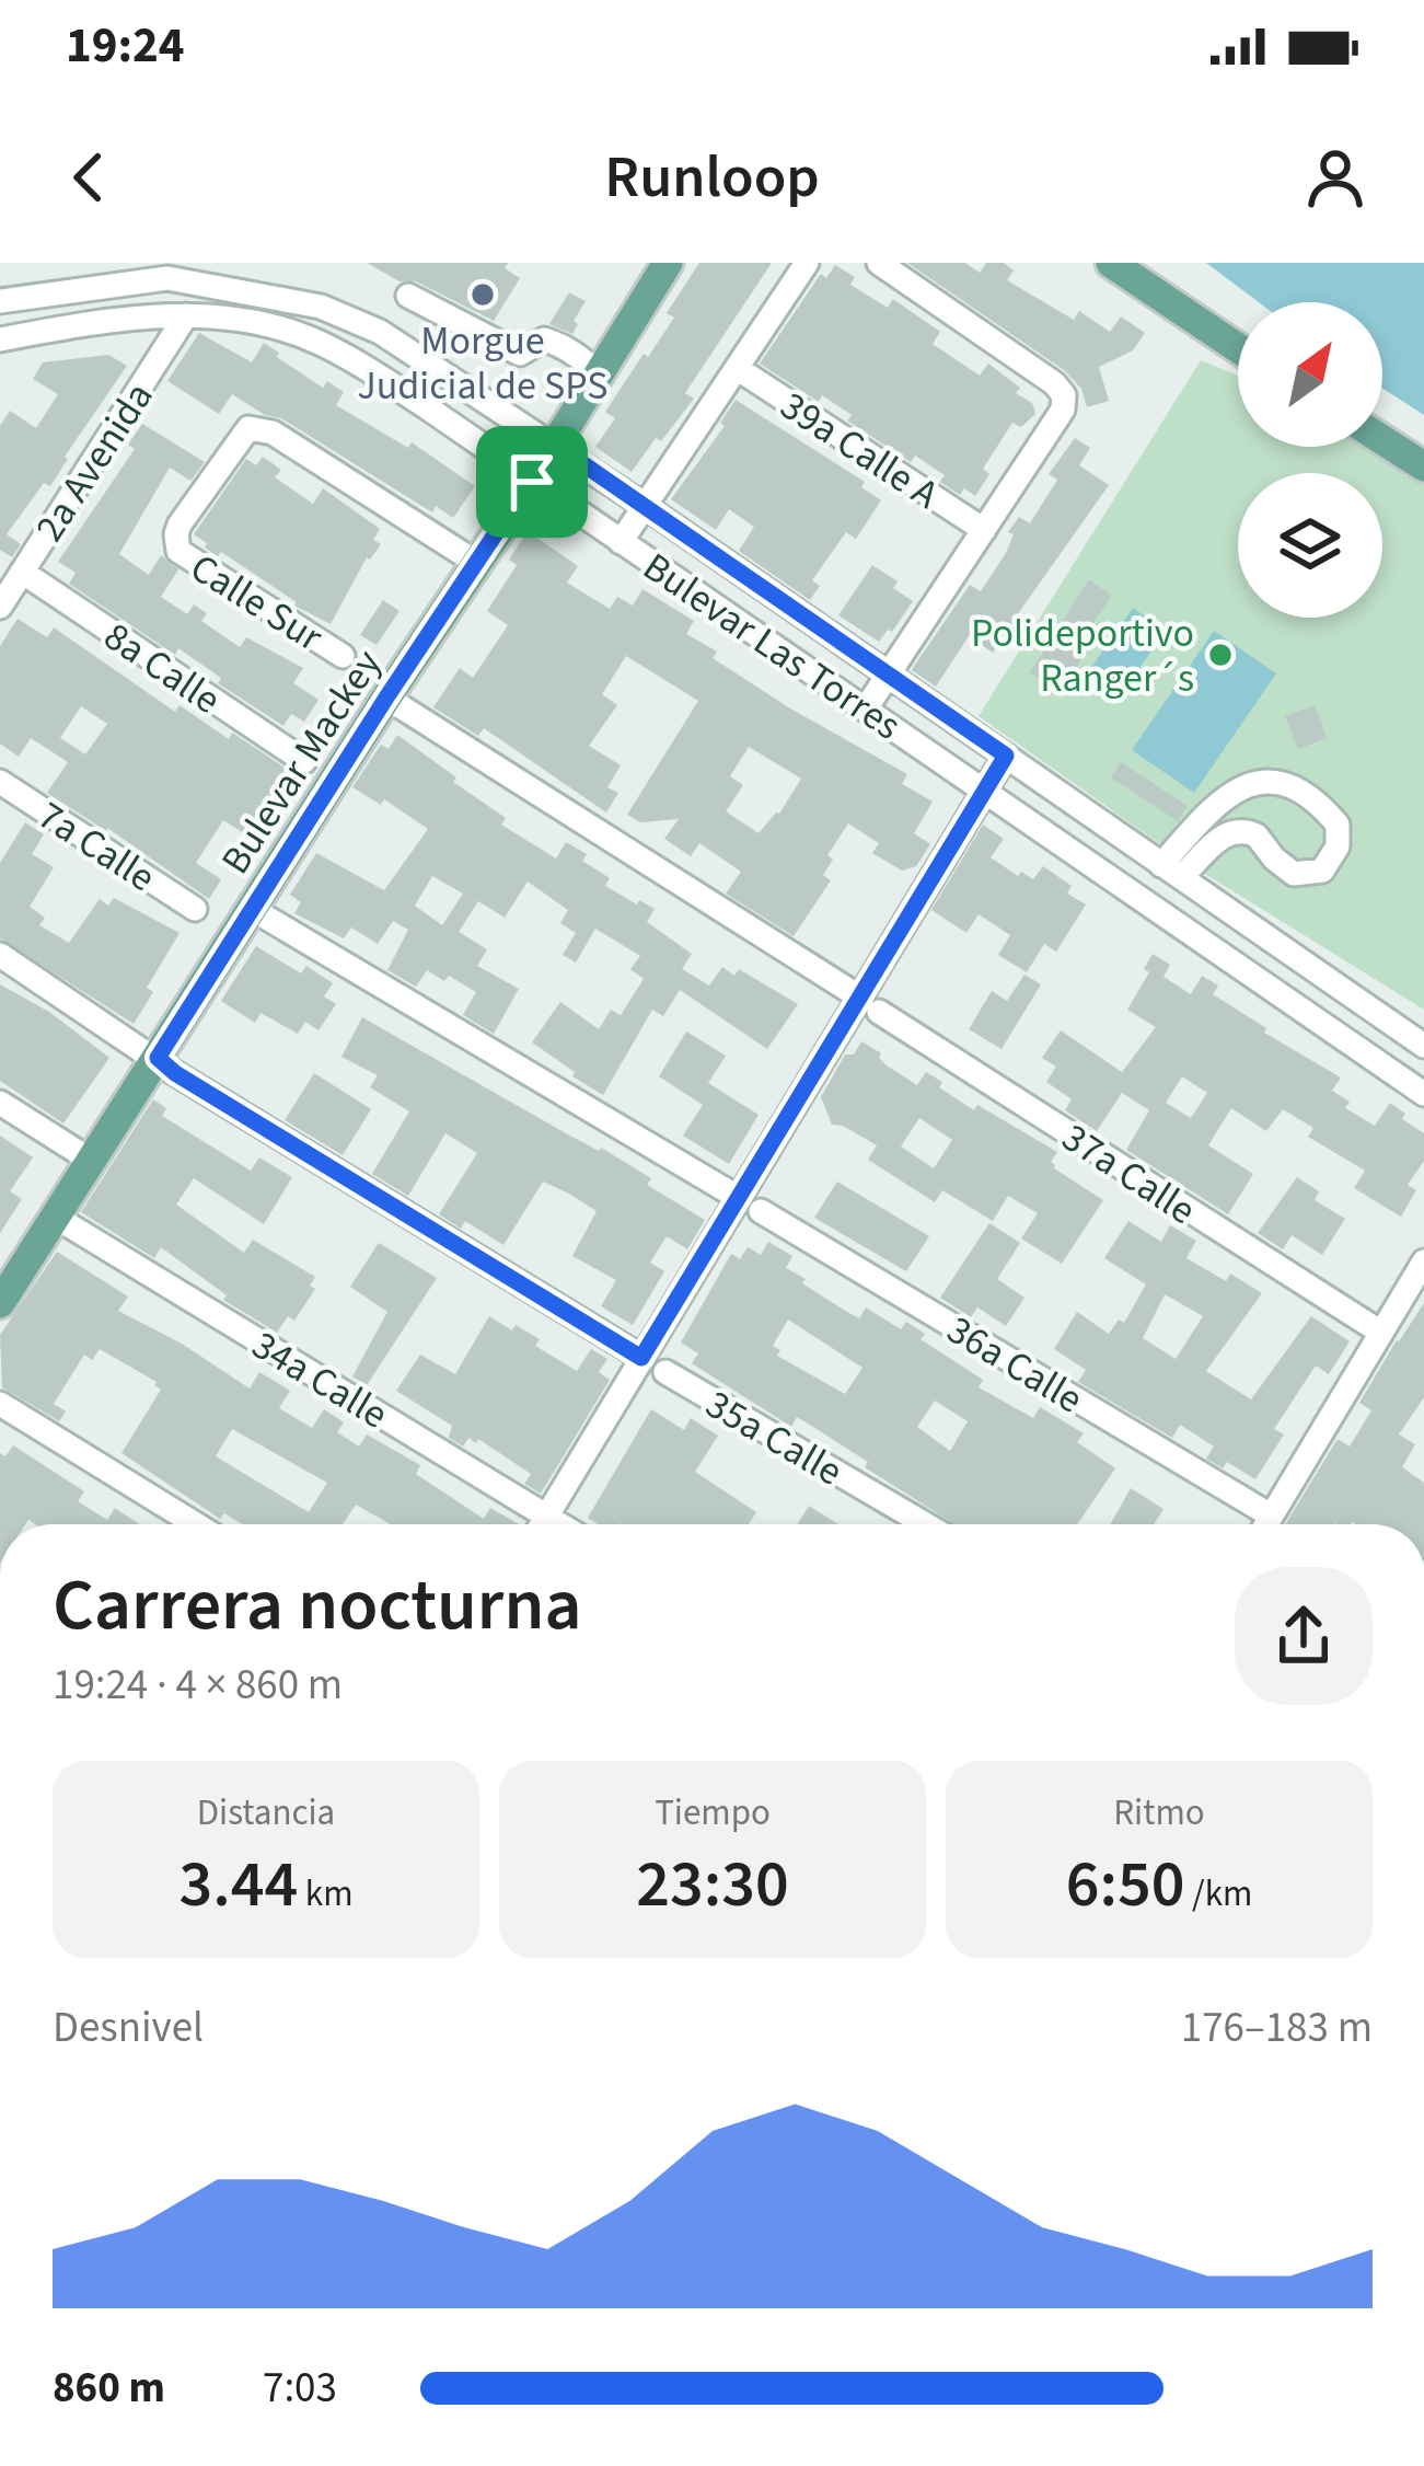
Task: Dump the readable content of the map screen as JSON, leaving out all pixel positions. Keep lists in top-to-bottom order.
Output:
{
  "streets": {
    "main road": ["Bulevar Mackey"],
    "street": [
      "39a Calle A",
      "2a Avenida",
      "Calle Sur",
      "Bulevar Las Torres",
      "8a Calle",
      "7a Calle",
      "37a Calle",
      "36a Calle",
      "34a Calle",
      "35a Calle"
    ]
  },
  "crossings": [
    ["2a Avenida", "Bulevar Las Torres"],
    ["2a Avenida", "8a Calle"],
    ["Calle Sur", "Bulevar Mackey"],
    ["Bulevar Las Torres", "Bulevar Mackey"],
    ["Bulevar Mackey", "37a Calle"],
    ["Bulevar Mackey", "36a Calle"],
    ["Bulevar Mackey", "34a Calle"]
  ],
  "places": ["Morgue Judicial de SPS", "Polideportivo Ranger´s"],
  "north": "top right",
  "page": {
    "status": "19:24",
    "header": "Runloop",
    "heading": ["Carrera nocturna", "19:24 · 4 × 860 m"],
    "stats": [
      ["Distancia", "3.44 km"],
      ["Tiempo", "23:30"],
      ["Ritmo", "6:50 /km"]
    ],
    "chart": ["Desnivel", "176–183 m"],
    "list": [
      {
        "name": "860 m",
        "note": "7:03"
      }
    ]
  }
}
